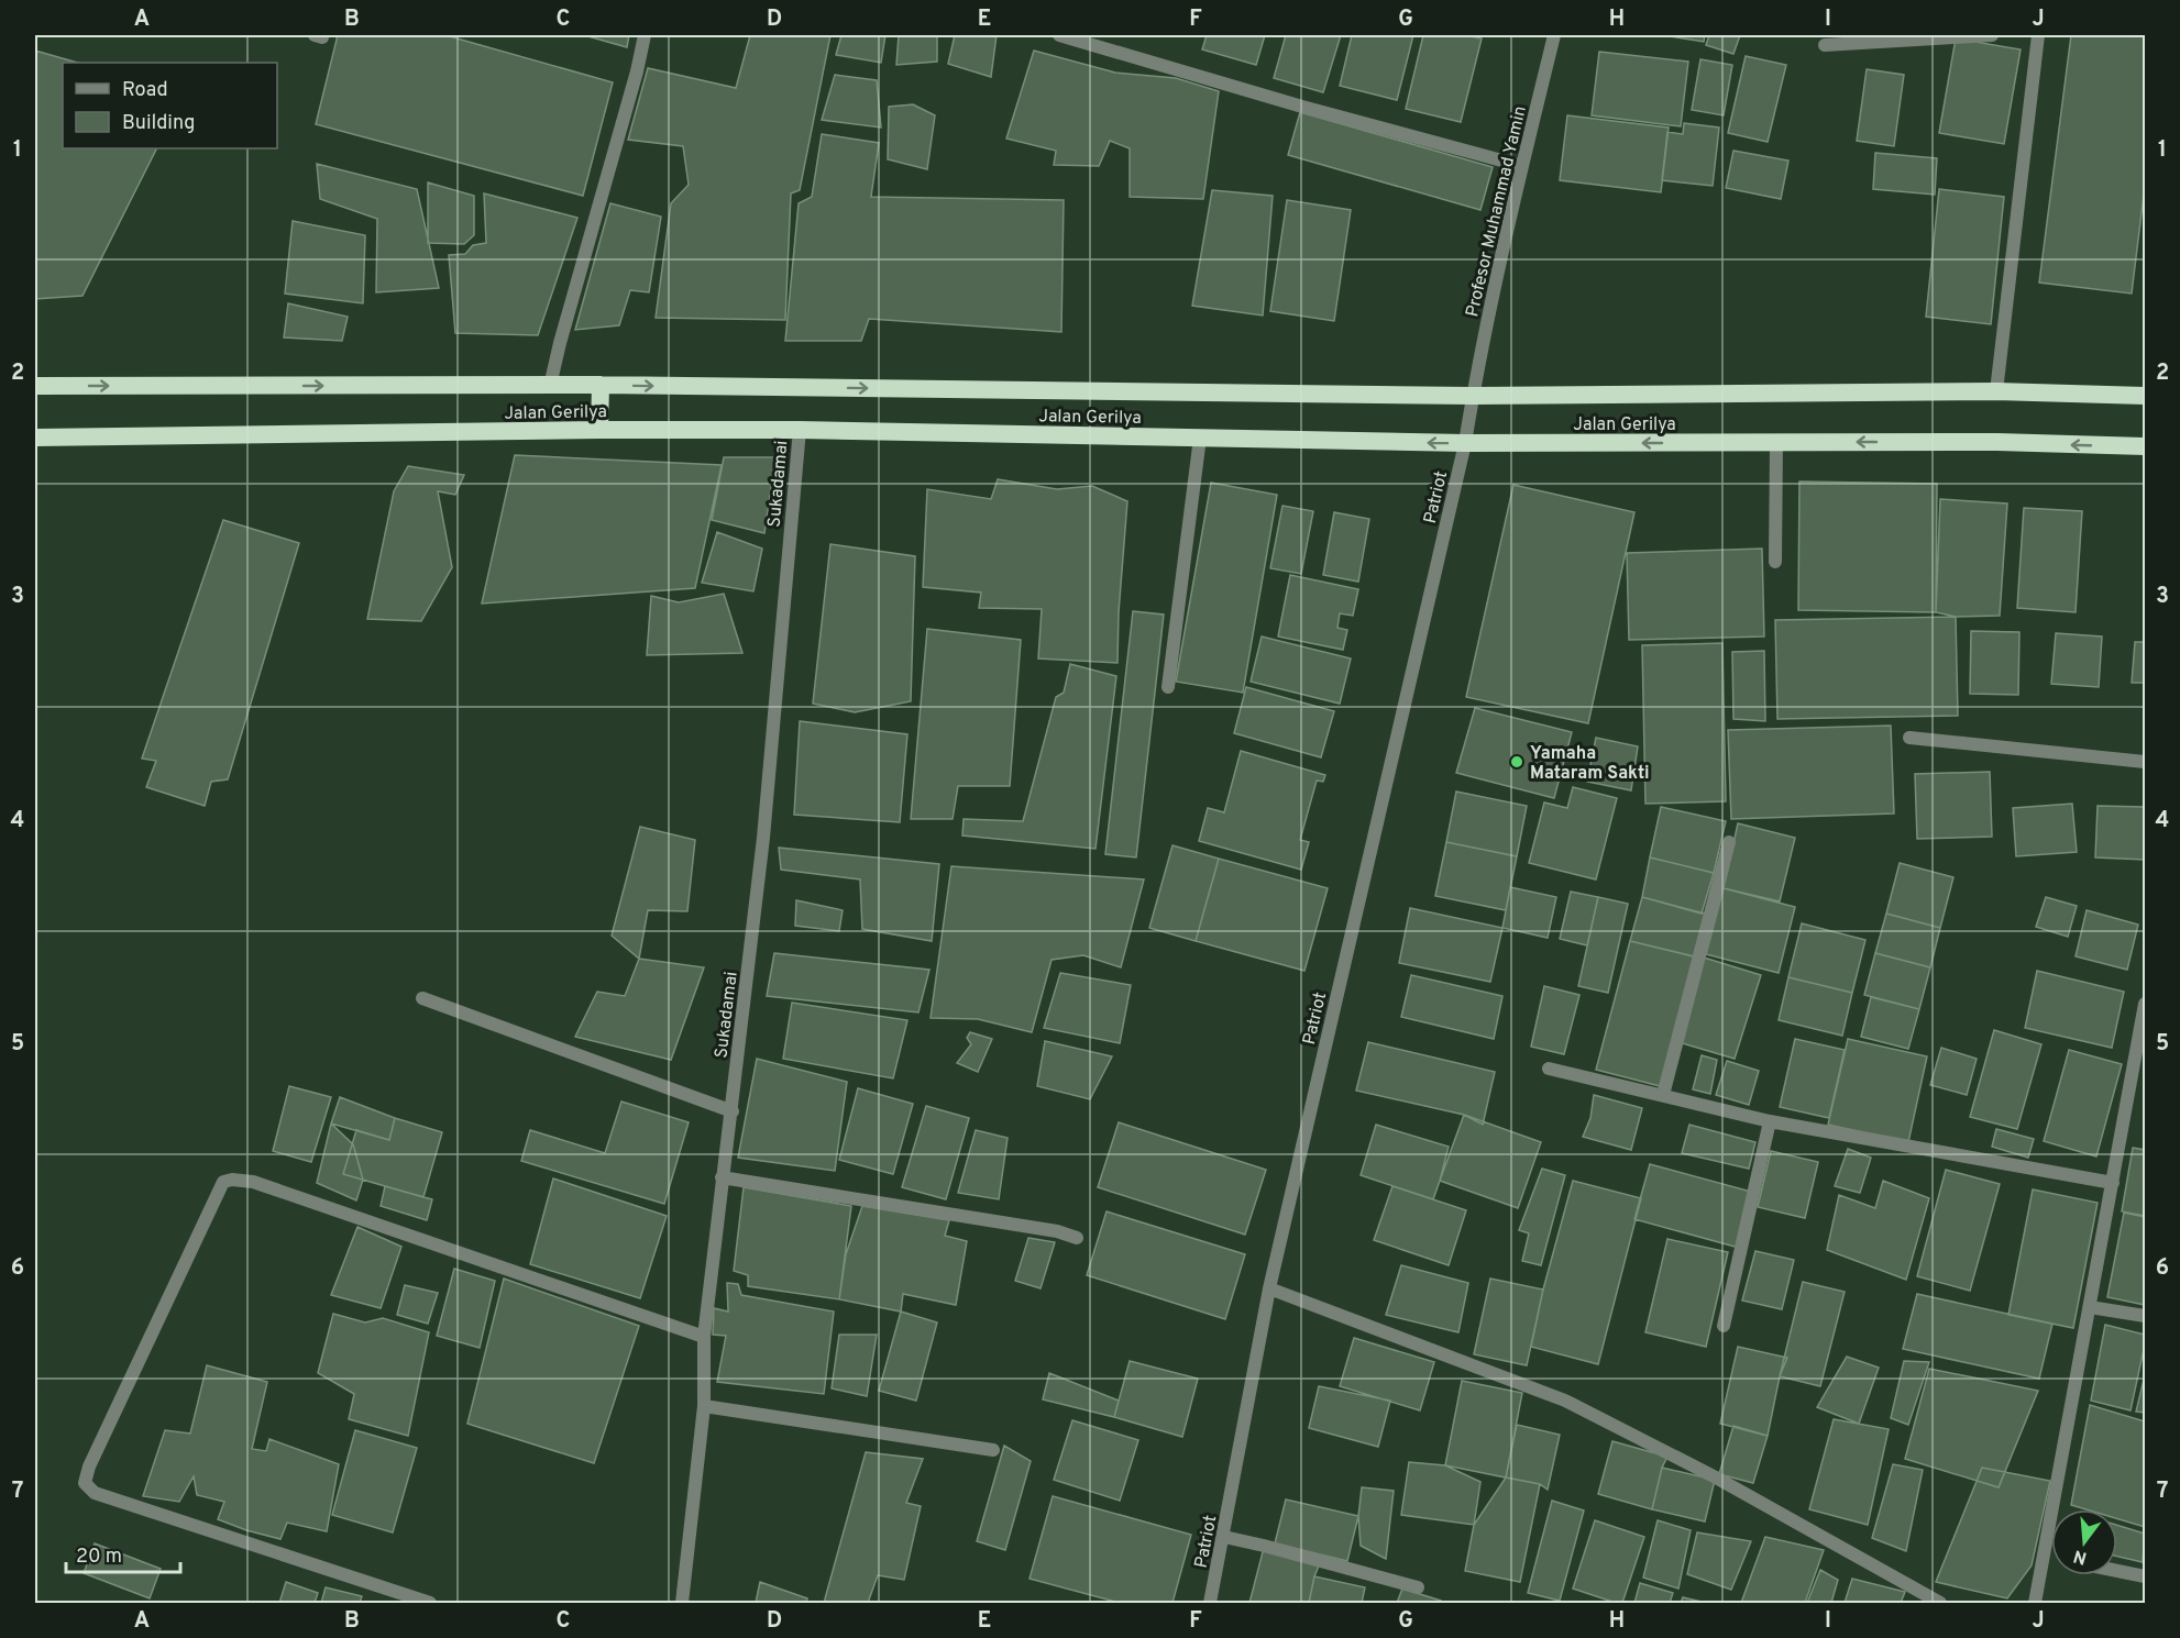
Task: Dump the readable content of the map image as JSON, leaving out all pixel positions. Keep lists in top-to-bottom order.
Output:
{
  "streets": {
    "highway": ["Jalan Gerilya"],
    "street": ["Profesor Muhammad Yamin", "Sukadamai", "Patriot"]
  },
  "crossings": [
    ["Profesor Muhammad Yamin", "Jalan Gerilya"],
    ["Profesor Muhammad Yamin", "Patriot"],
    ["Jalan Gerilya", "Sukadamai"],
    ["Jalan Gerilya", "Patriot"]
  ],
  "places": ["Yamaha Mataram Sakti"],
  "legend": ["Road", "Building"],
  "scale_bar": "20 m",
  "north": "bottom",
  "grid": {
    "columns": [
      "A",
      "B",
      "C",
      "D",
      "E",
      "F",
      "G",
      "H",
      "I",
      "J"
    ],
    "rows": [
      "1",
      "2",
      "3",
      "4",
      "5",
      "6",
      "7"
    ]
  }
}
